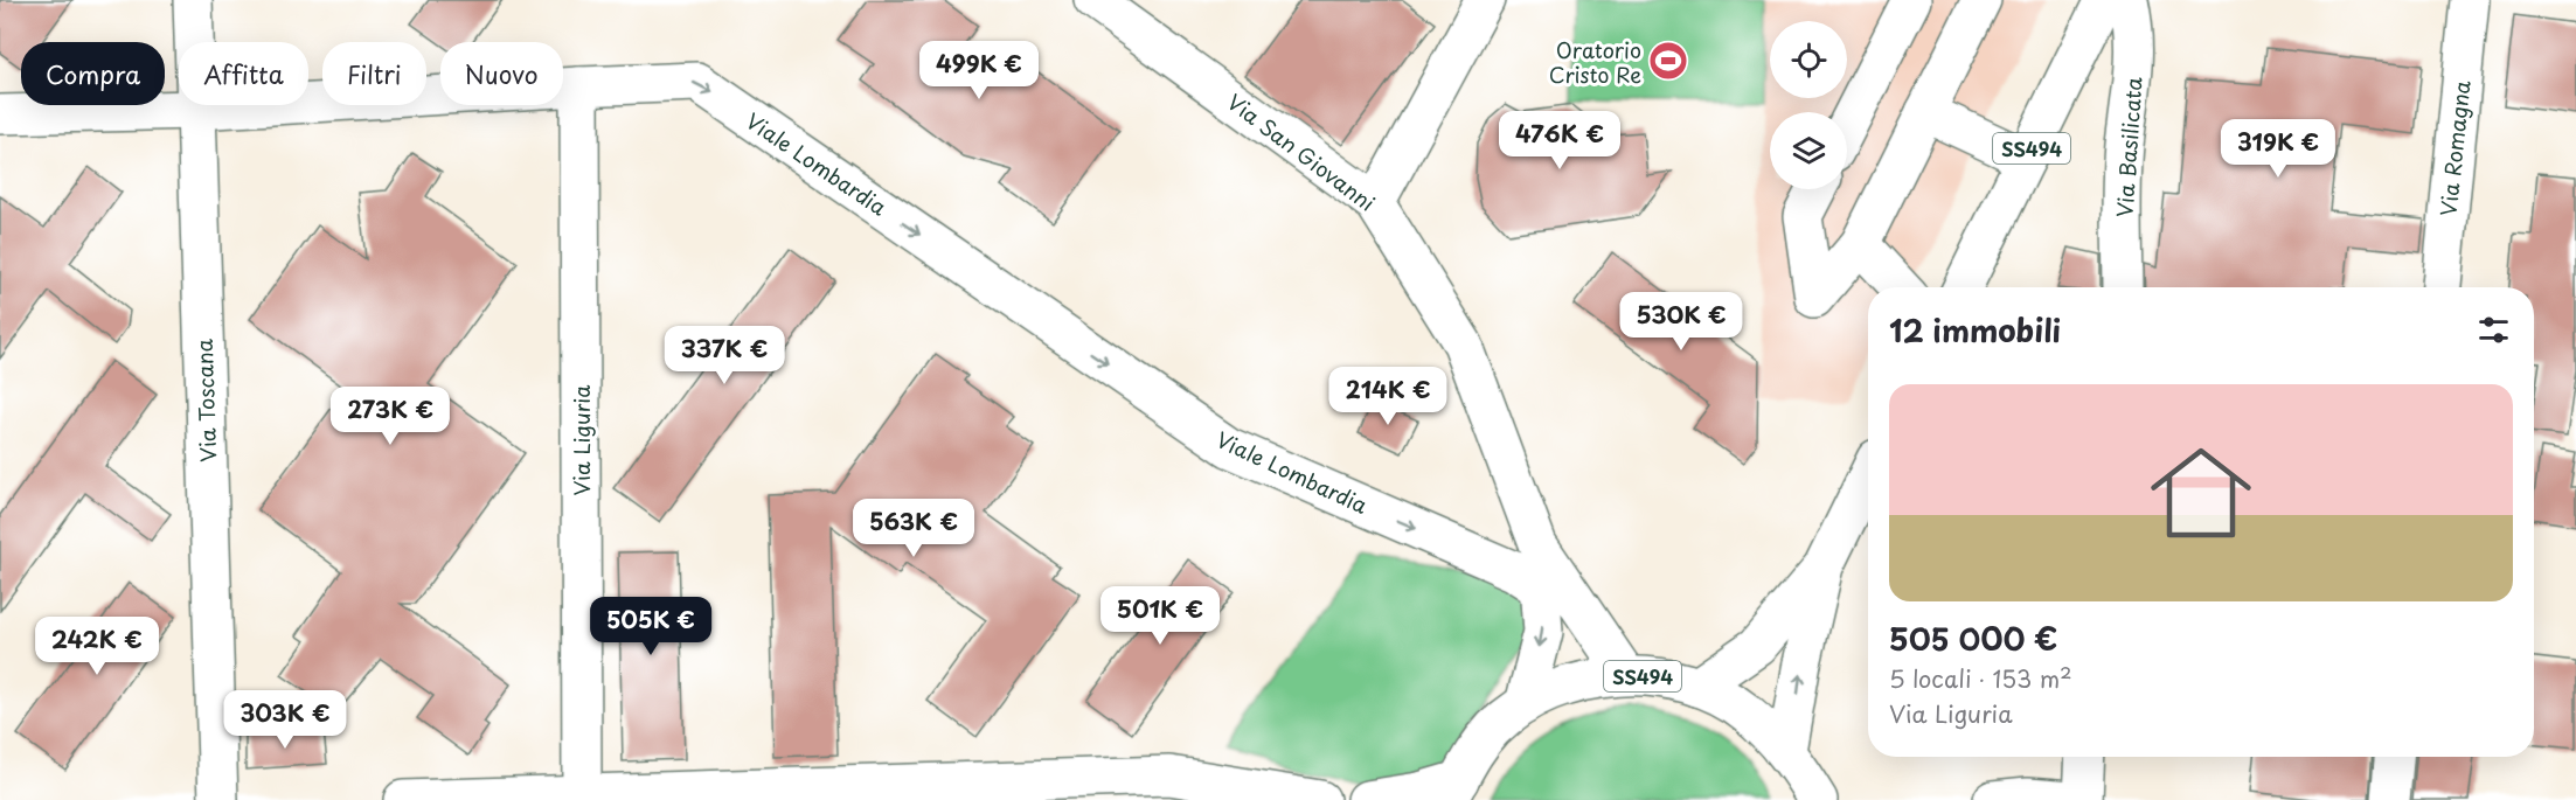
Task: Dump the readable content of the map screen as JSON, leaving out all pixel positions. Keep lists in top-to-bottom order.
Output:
{
  "streets": {
    "street": [
      "Via Basilicata",
      "SS494",
      "Via Romagna",
      "Via San Giovanni",
      "Viale Lombardia",
      "Via Toscana",
      "Via Liguria"
    ]
  },
  "crossings": [
    ["SS494", "Via San Giovanni"],
    ["Via San Giovanni", "Viale Lombardia"],
    ["Viale Lombardia", "Via Toscana"],
    ["Viale Lombardia", "Via Liguria"]
  ],
  "one_way": ["Viale Lombardia"],
  "places": {
    "sports": ["Oratorio Cristo Re"]
  },
  "page": {
    "price": [
      "499K €",
      "476K €",
      "319K €",
      "530K €",
      "337K €",
      "214K €",
      "273K €",
      "563K €",
      "501K €",
      "505K €",
      "242K €",
      "303K €"
    ],
    "chip": [
      "Compra",
      "Affitta",
      "Filtri",
      "Nuovo"
    ],
    "heading": "12 immobili",
    "list": [
      {
        "name": "505 000 €",
        "note": "5 locali · 153 m² · Via Liguria"
      }
    ]
  }
}
